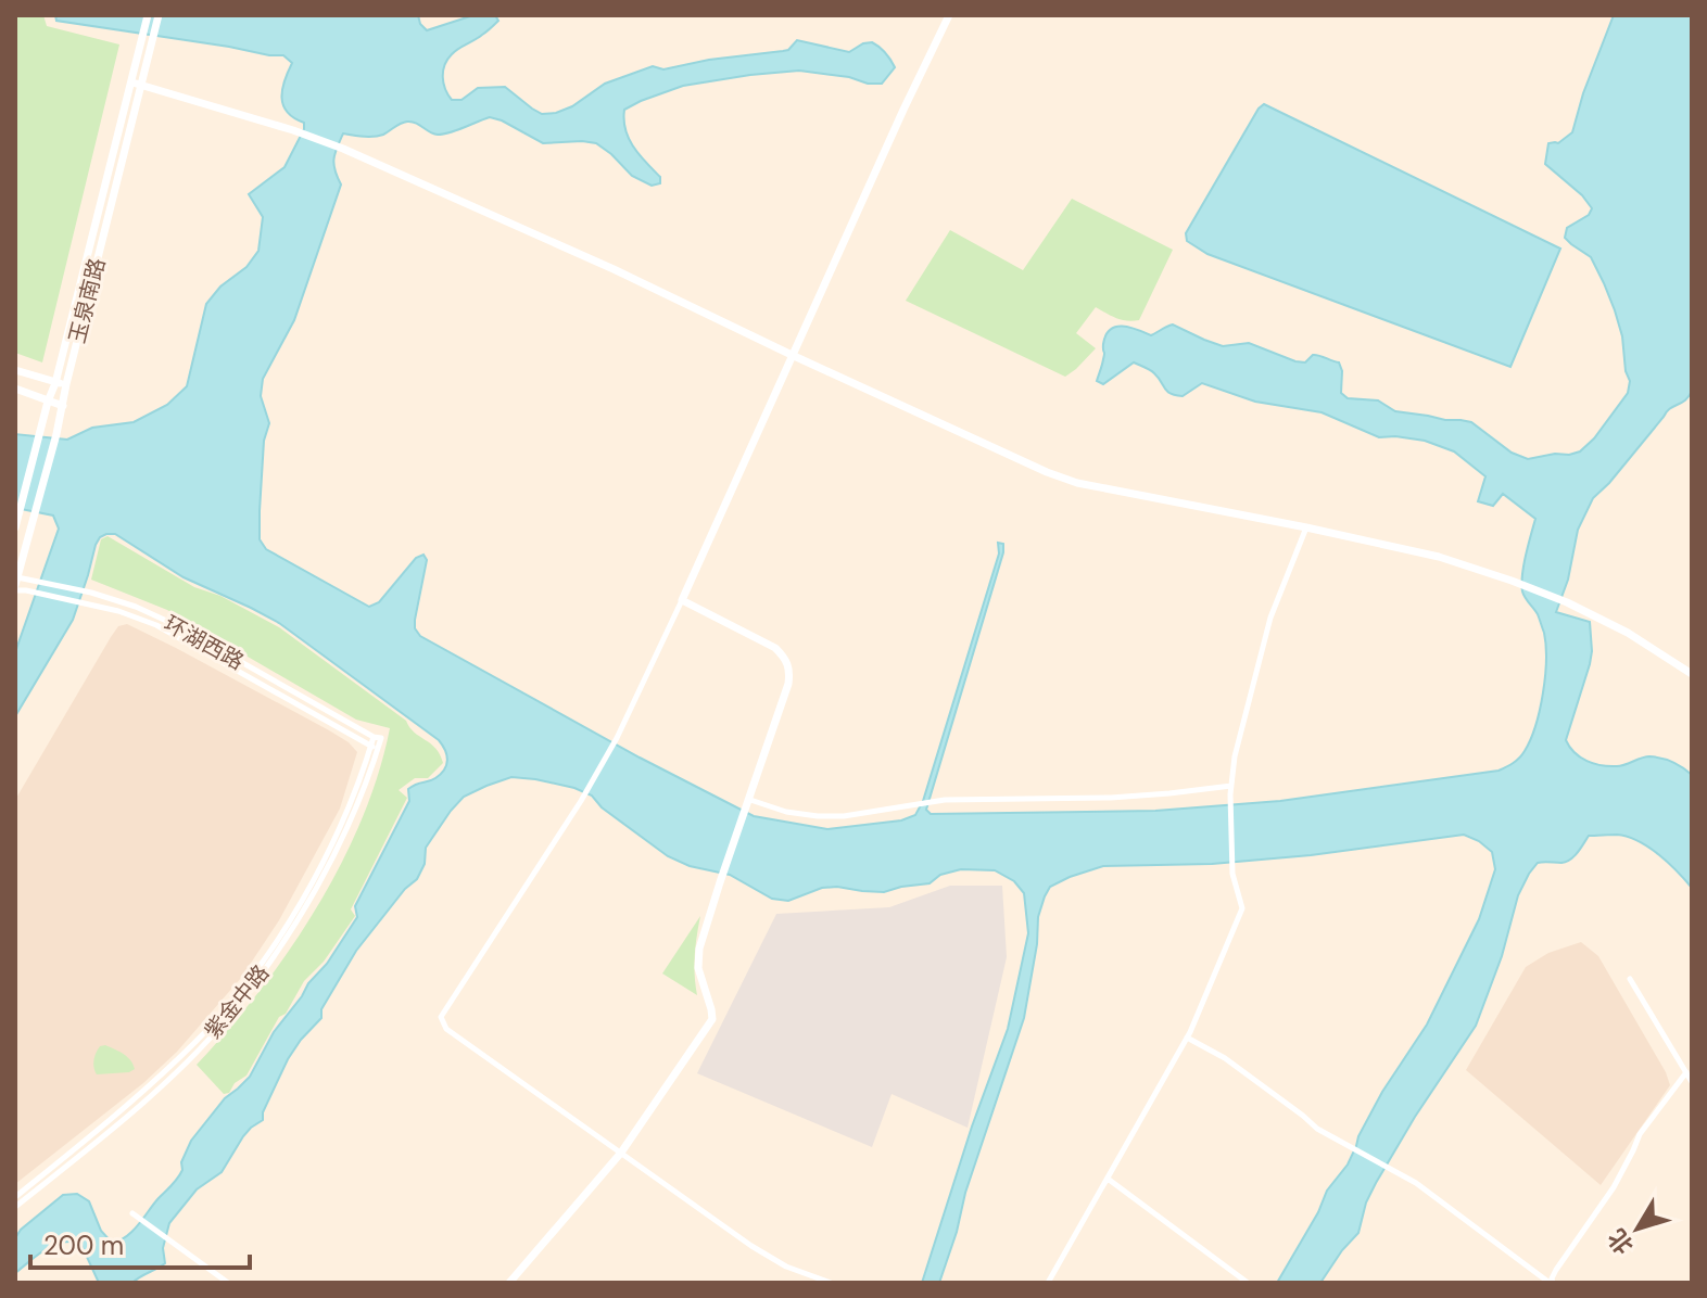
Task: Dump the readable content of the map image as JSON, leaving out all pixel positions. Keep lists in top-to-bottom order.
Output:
{
  "streets": {
    "street": ["玉泉南路", "环湖西路", "紫金中路"]
  },
  "crossings": [
    ["玉泉南路", "环湖西路"],
    ["环湖西路", "紫金中路"]
  ],
  "scale_bar": "200 m",
  "north": "bottom left"
}
